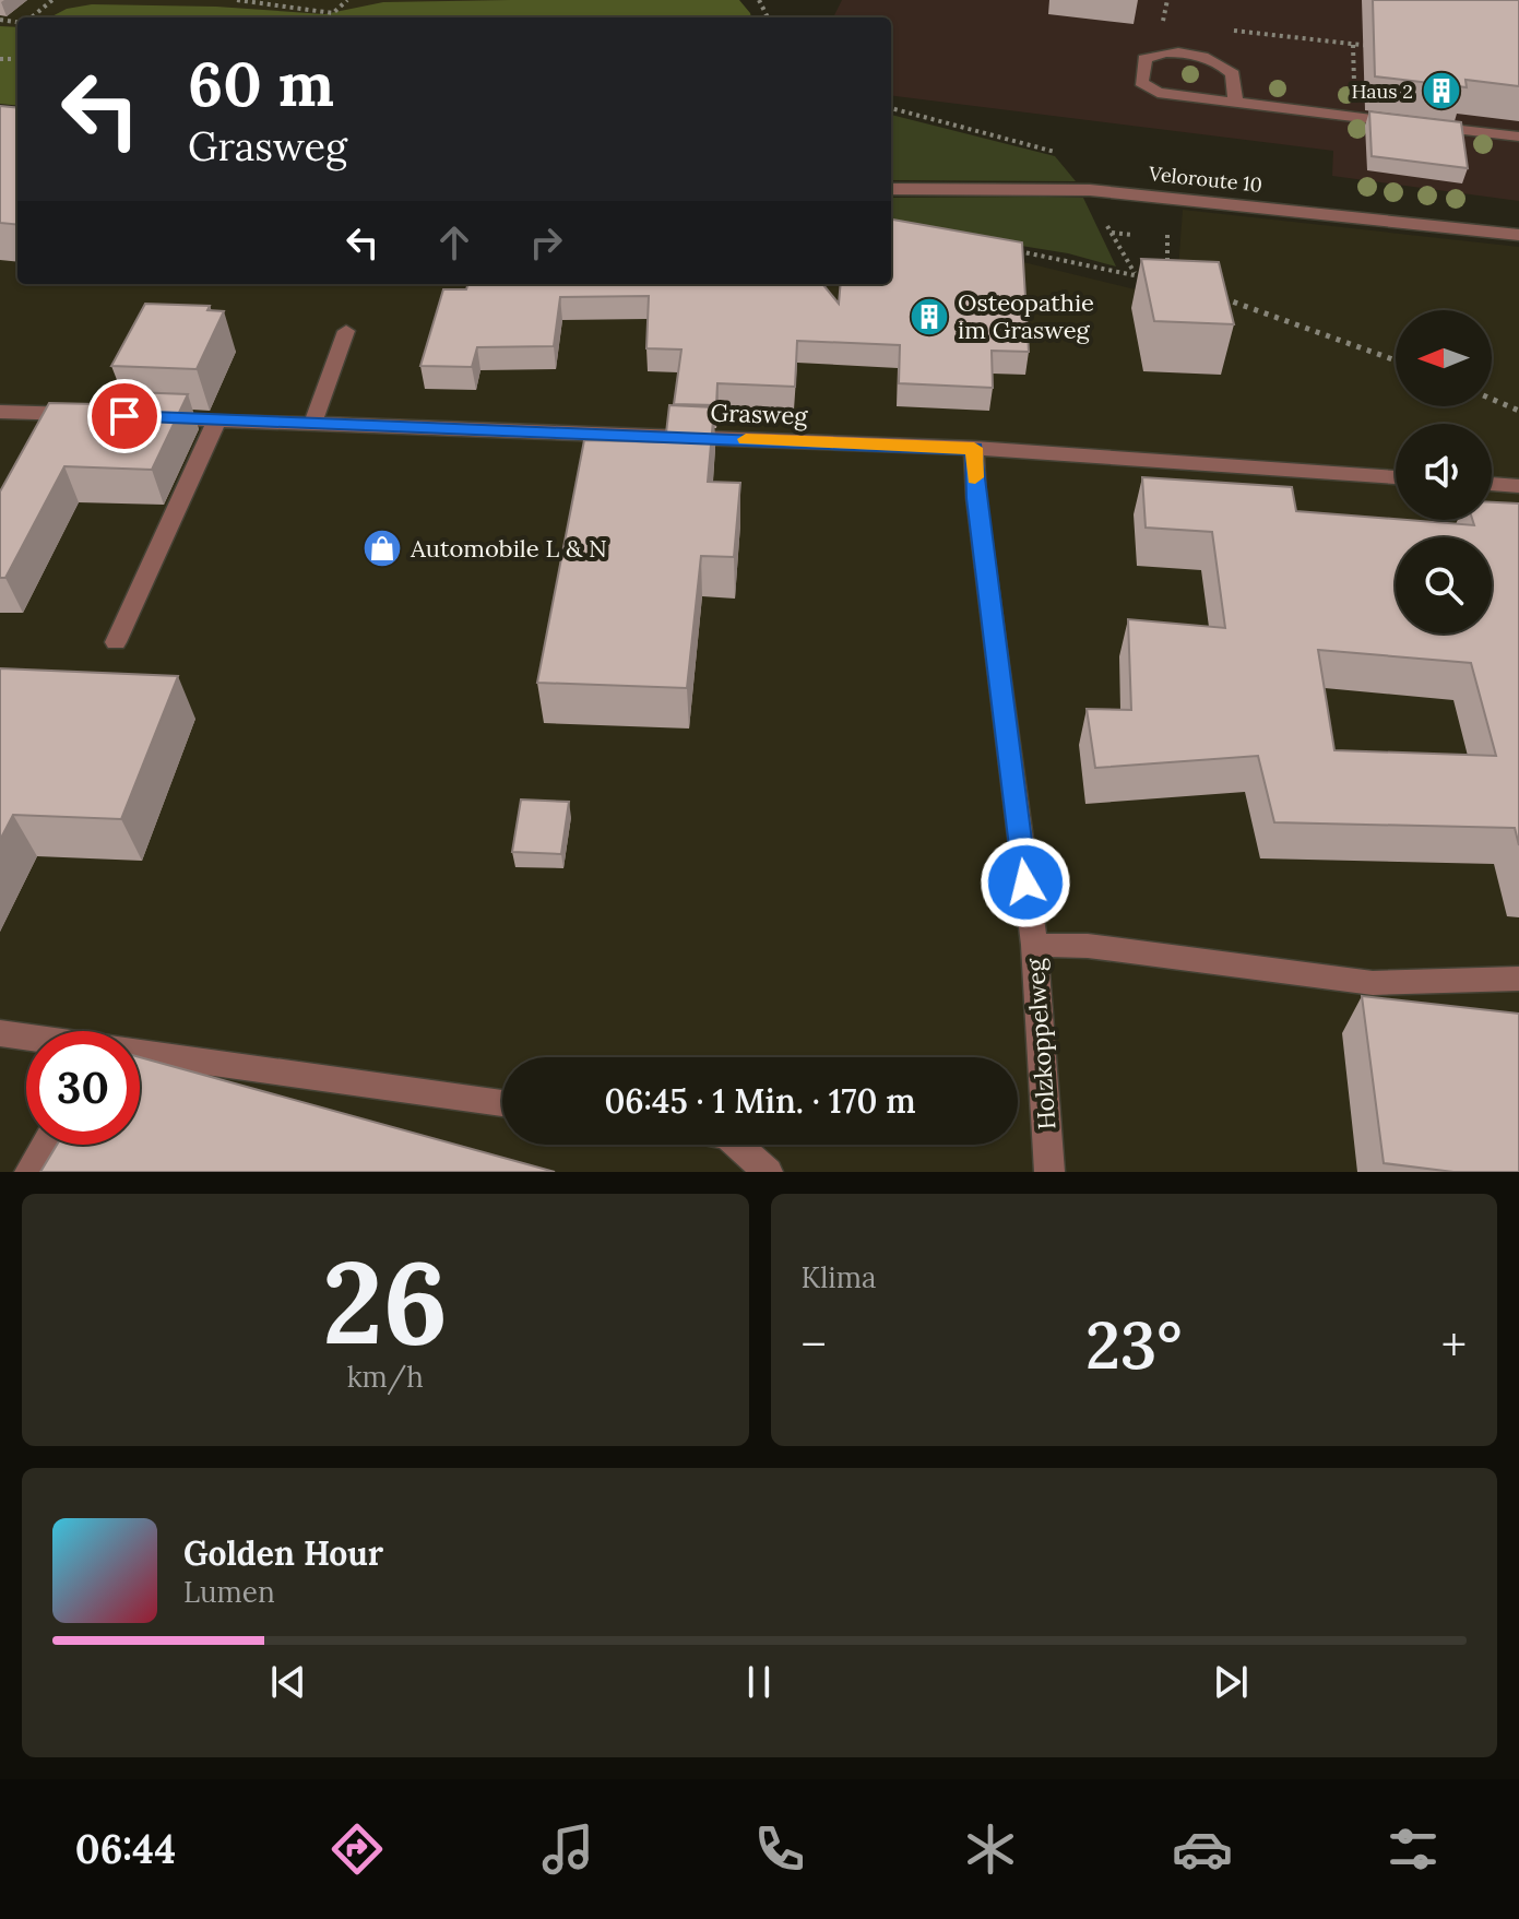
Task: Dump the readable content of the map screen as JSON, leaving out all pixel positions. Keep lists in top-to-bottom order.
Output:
{
  "streets": {
    "street": ["Veloroute 10", "Grasweg", "Holzkoppelweg"]
  },
  "crossings": [
    ["Grasweg", "Holzkoppelweg"]
  ],
  "places": {
    "building": ["Haus 2", "Osteopathie im Grasweg"],
    "shop": ["Automobile L & N"]
  },
  "north": "left",
  "page": {
    "turn": ["60 m", "Grasweg"],
    "limit": "30",
    "trip": "06:45 · 1 Min. · 170 m",
    "tile": [
      ["26", "km/h"],
      "Klima"
    ],
    "heat": ["−", "23°", "+"],
    "song": ["Golden Hour", "Lumen"],
    "tabs": "06:44"
  }
}
